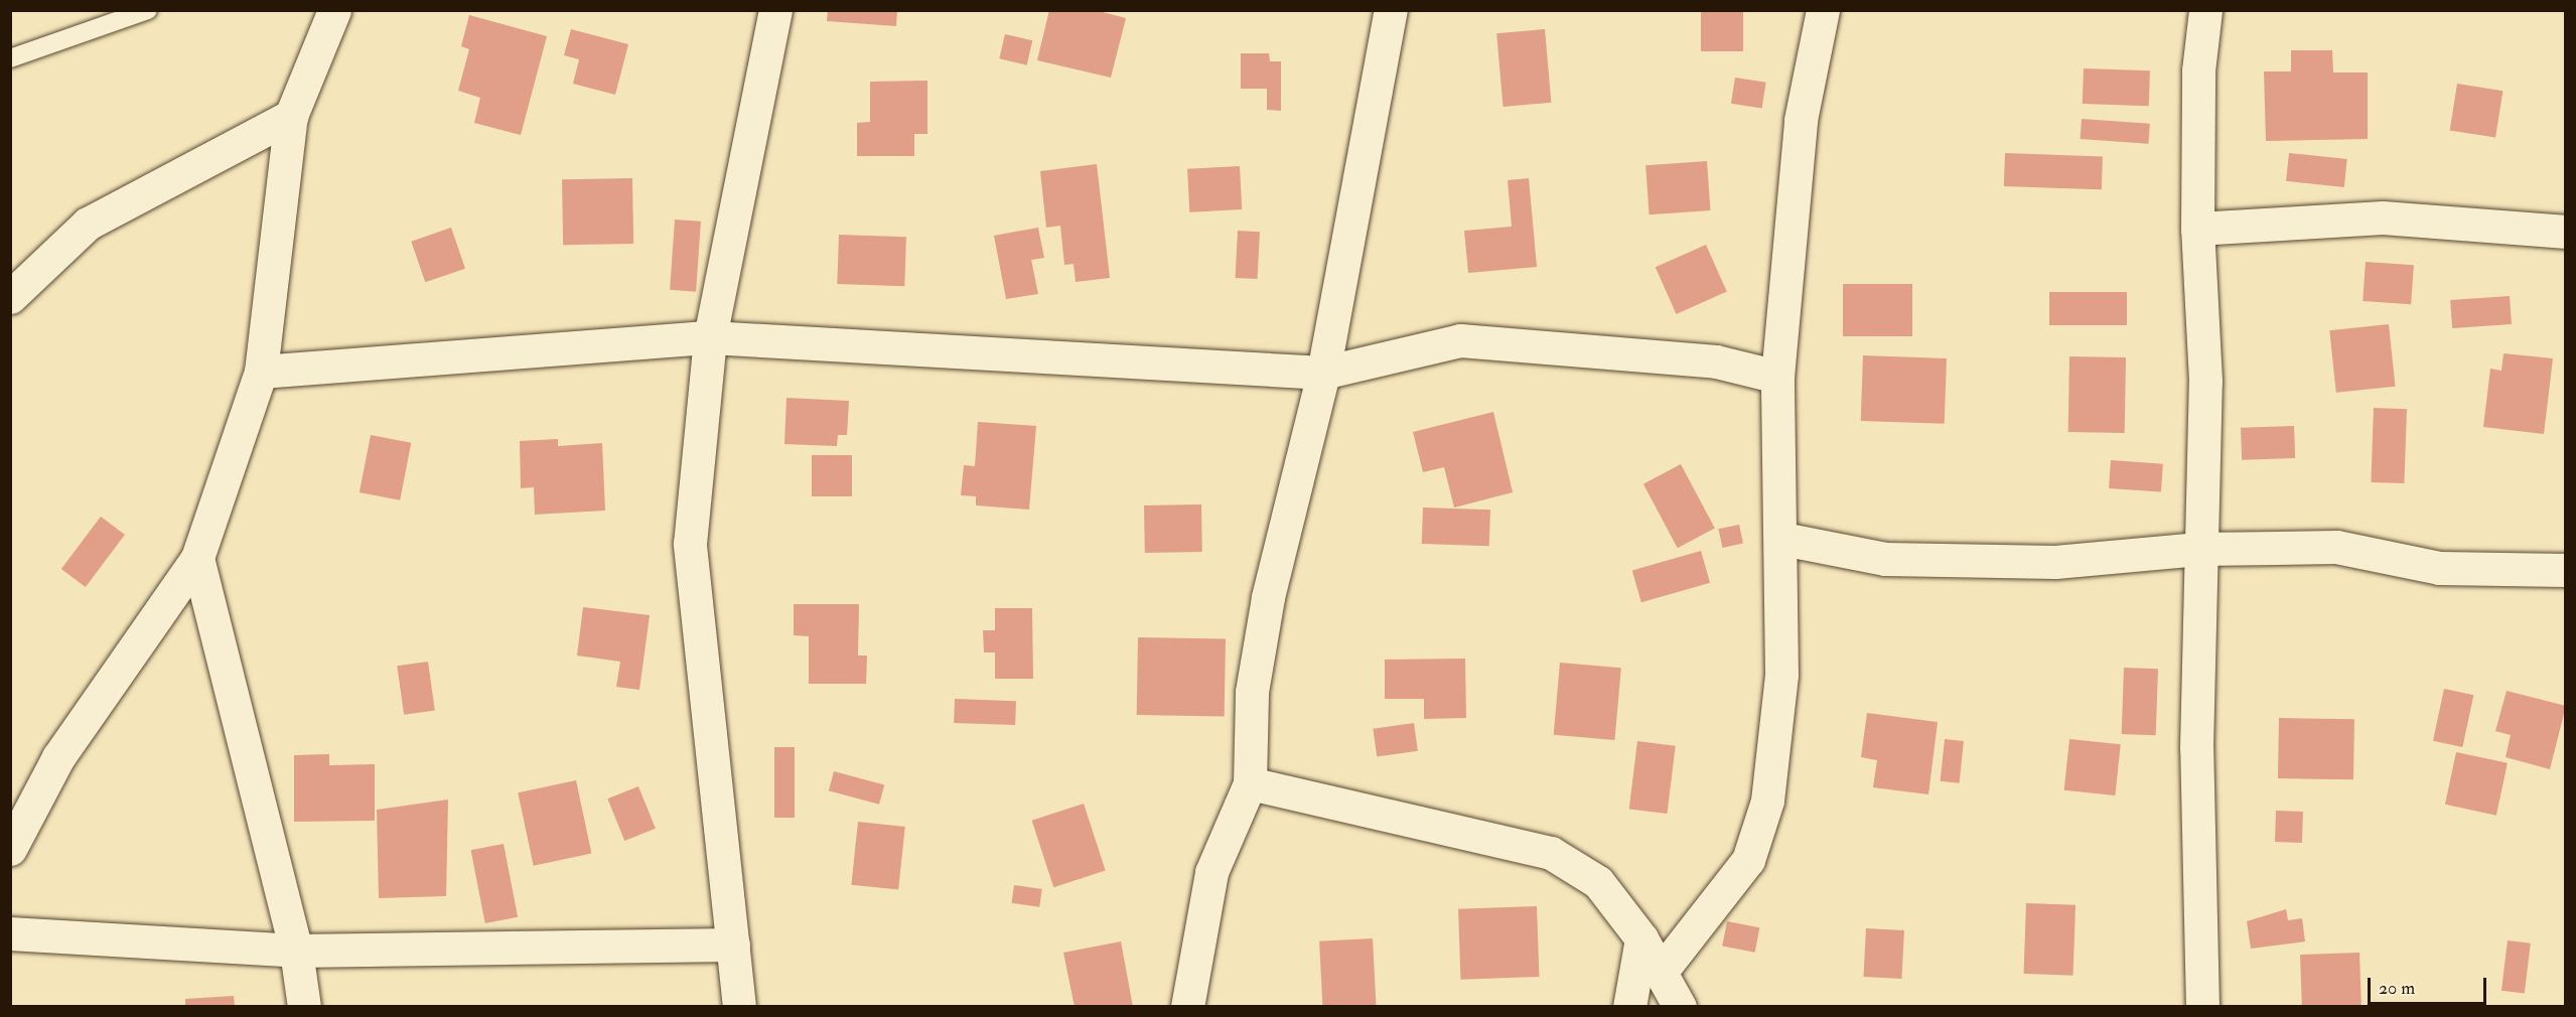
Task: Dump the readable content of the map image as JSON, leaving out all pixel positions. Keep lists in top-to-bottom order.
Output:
{
  "scale_bar": "20 m"
}
